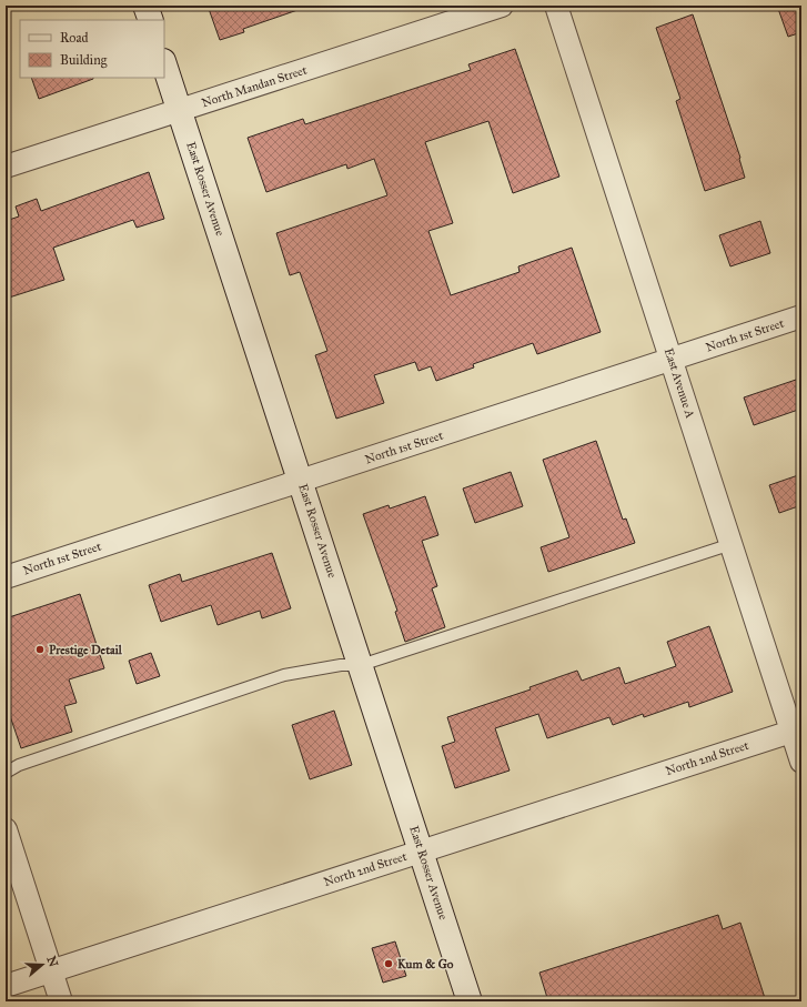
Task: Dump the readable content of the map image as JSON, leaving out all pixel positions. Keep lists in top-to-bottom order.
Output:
{
  "streets": {
    "street": [
      "North Mandan Street",
      "East Rosser Avenue",
      "North 1st Street",
      "East Avenue A",
      "North 2nd Street"
    ]
  },
  "crossings": [
    ["North Mandan Street", "East Rosser Avenue"],
    ["East Rosser Avenue", "North 1st Street"],
    ["East Rosser Avenue", "North 2nd Street"],
    ["North 1st Street", "East Avenue A"],
    ["East Avenue A", "North 2nd Street"]
  ],
  "places": ["Prestige Detail", "Kum & Go"],
  "legend": ["Road", "Building"],
  "north": "right"
}
